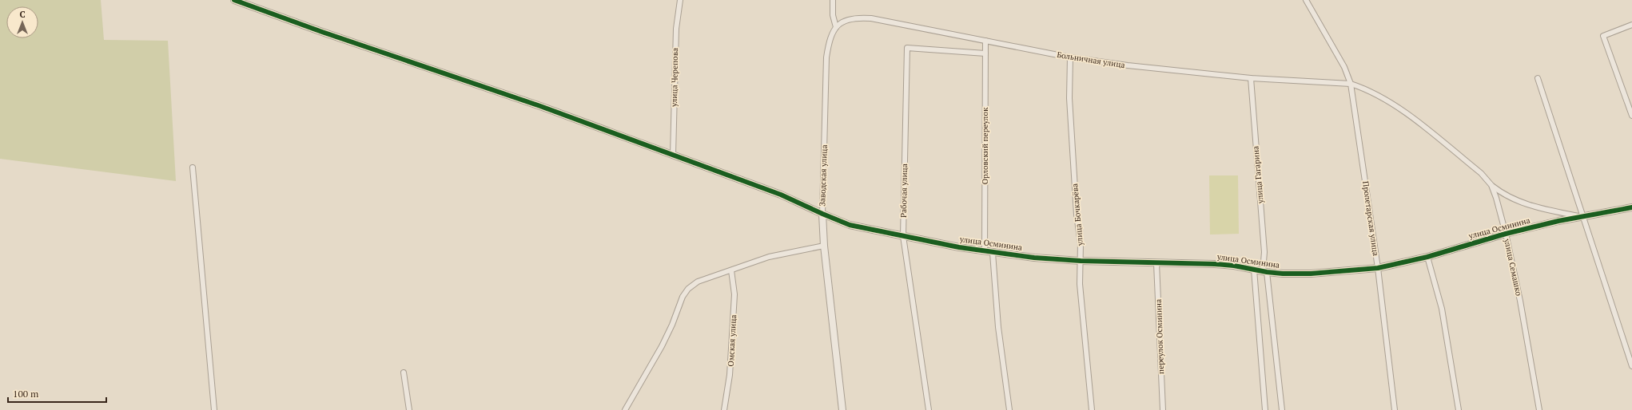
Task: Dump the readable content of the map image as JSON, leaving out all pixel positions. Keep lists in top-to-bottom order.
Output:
{
  "streets": {
    "street": [
      "Больничная улица",
      "улица Черепова",
      "Орловский переулок",
      "улица Гагарина",
      "Заводская улица",
      "Рабочая улица",
      "улица Бочкарёва",
      "Пролетарская улица",
      "улица Осминина",
      "улица Семашко",
      "переулок Осминина",
      "Омская улица"
    ]
  },
  "crossings": [
    ["Больничная улица", "Орловский переулок"],
    ["Больничная улица", "улица Гагарина"],
    ["Больничная улица", "Заводская улица"],
    ["Больничная улица", "улица Бочкарёва"],
    ["Больничная улица", "Пролетарская улица"],
    ["Больничная улица", "улица Семашко"],
    ["улица Черепова", "улица Осминина"],
    ["Орловский переулок", "Рабочая улица"],
    ["Орловский переулок", "улица Осминина"],
    ["улица Гагарина", "улица Осминина"],
    ["Заводская улица", "улица Осминина"],
    ["Рабочая улица", "улица Осминина"],
    ["улица Бочкарёва", "улица Осминина"],
    ["Пролетарская улица", "улица Осминина"],
    ["Пролетарская улица", "улица Семашко"],
    ["улица Осминина", "улица Семашко"],
    ["улица Осминина", "переулок Осминина"]
  ],
  "scale_bar": "100 m",
  "north": "top"
}
